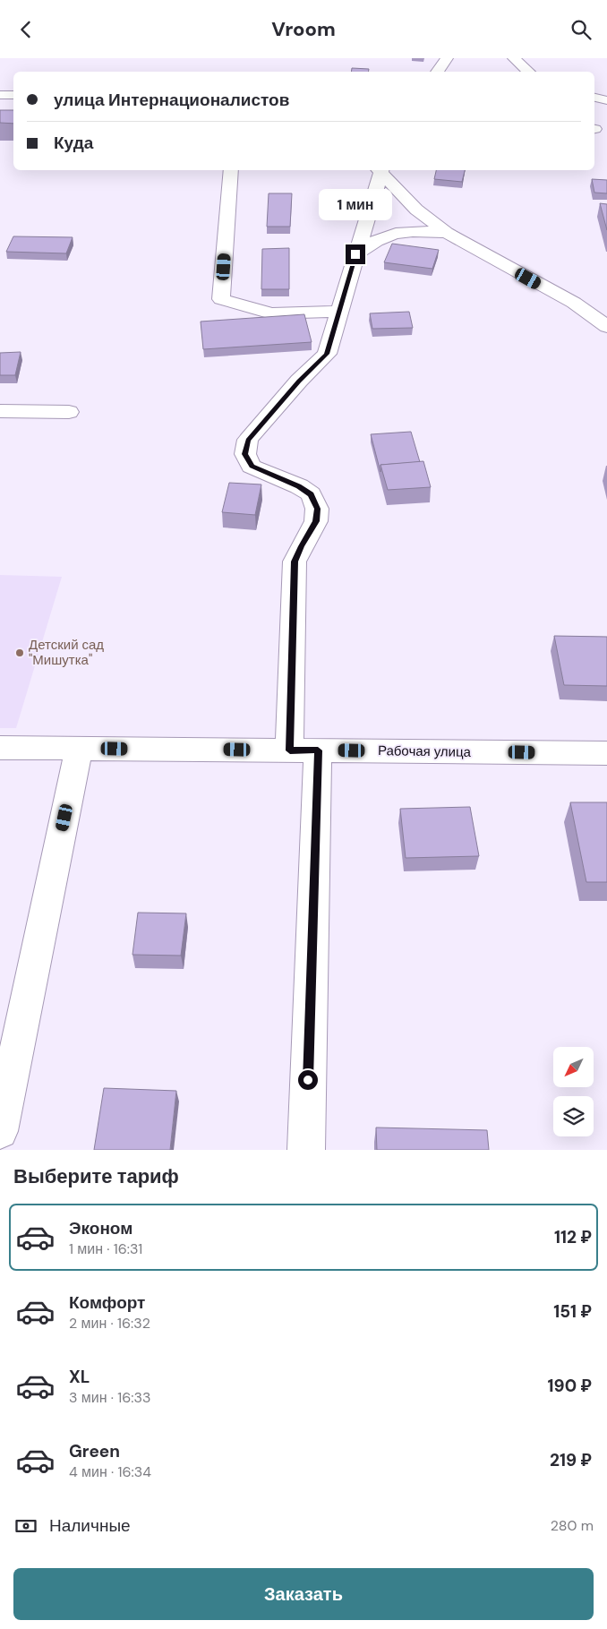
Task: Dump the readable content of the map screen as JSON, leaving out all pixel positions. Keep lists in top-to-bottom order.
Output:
{
  "streets": {
    "street": ["Рабочая улица"]
  },
  "places": ["Детский сад \"Мишутка\""],
  "north": "bottom left",
  "page": {
    "header": "Vroom",
    "banner": ["улица Интернационалистов", "Куда"],
    "bubble": "1 мин",
    "heading": "Выберите тариф",
    "list": [
      {
        "name": "Эконом",
        "note": "1 мин · 16:31",
        "value": "112 ₽"
      },
      {
        "name": "Комфорт",
        "note": "2 мин · 16:32",
        "value": "151 ₽"
      },
      {
        "name": "XL",
        "note": "3 мин · 16:33",
        "value": "190 ₽"
      },
      {
        "name": "Green",
        "note": "4 мин · 16:34",
        "value": "219 ₽"
      }
    ],
    "pay": ["Наличные", "280 m"],
    "buttons": "Заказать"
  }
}
